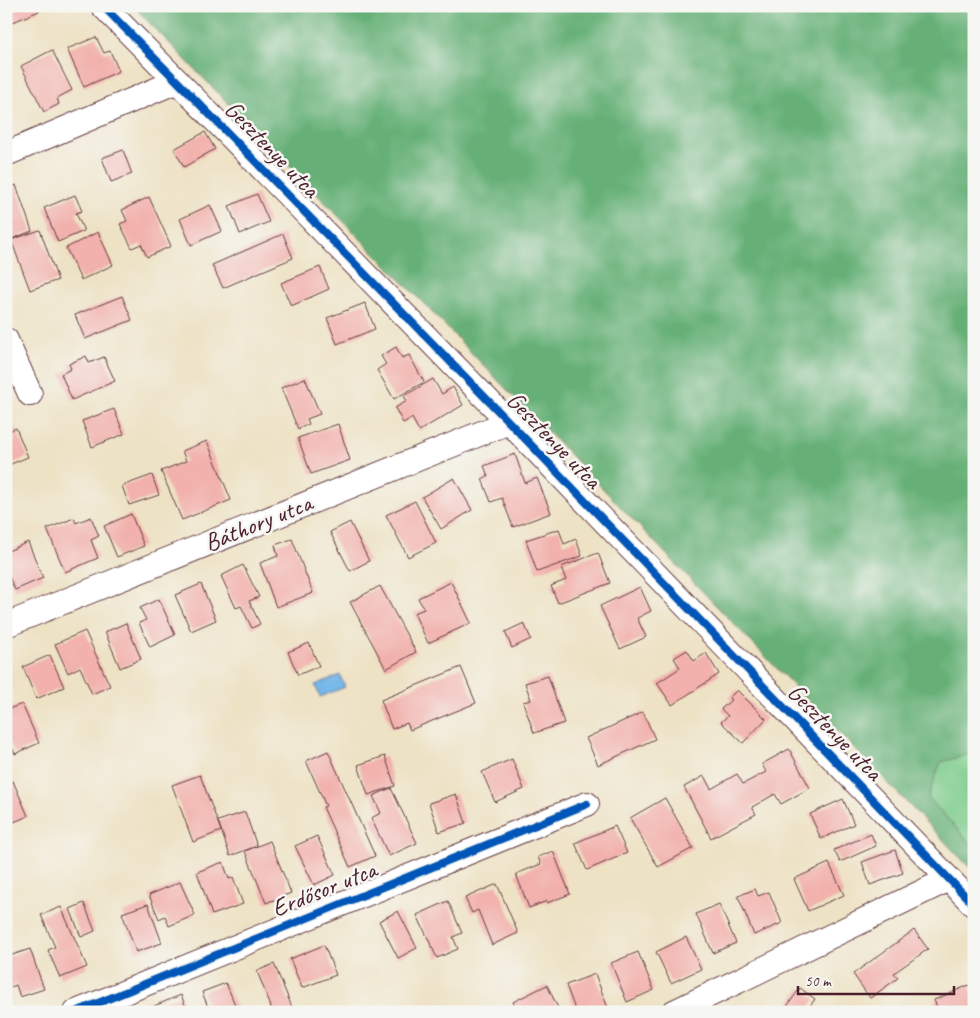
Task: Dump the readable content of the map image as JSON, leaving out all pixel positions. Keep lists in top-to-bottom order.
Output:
{
  "streets": {
    "street": ["Gesztenye utca", "Báthory utca", "Erdősor utca"]
  },
  "crossings": [
    ["Gesztenye utca", "Báthory utca"]
  ],
  "scale_bar": "50 m"
}
